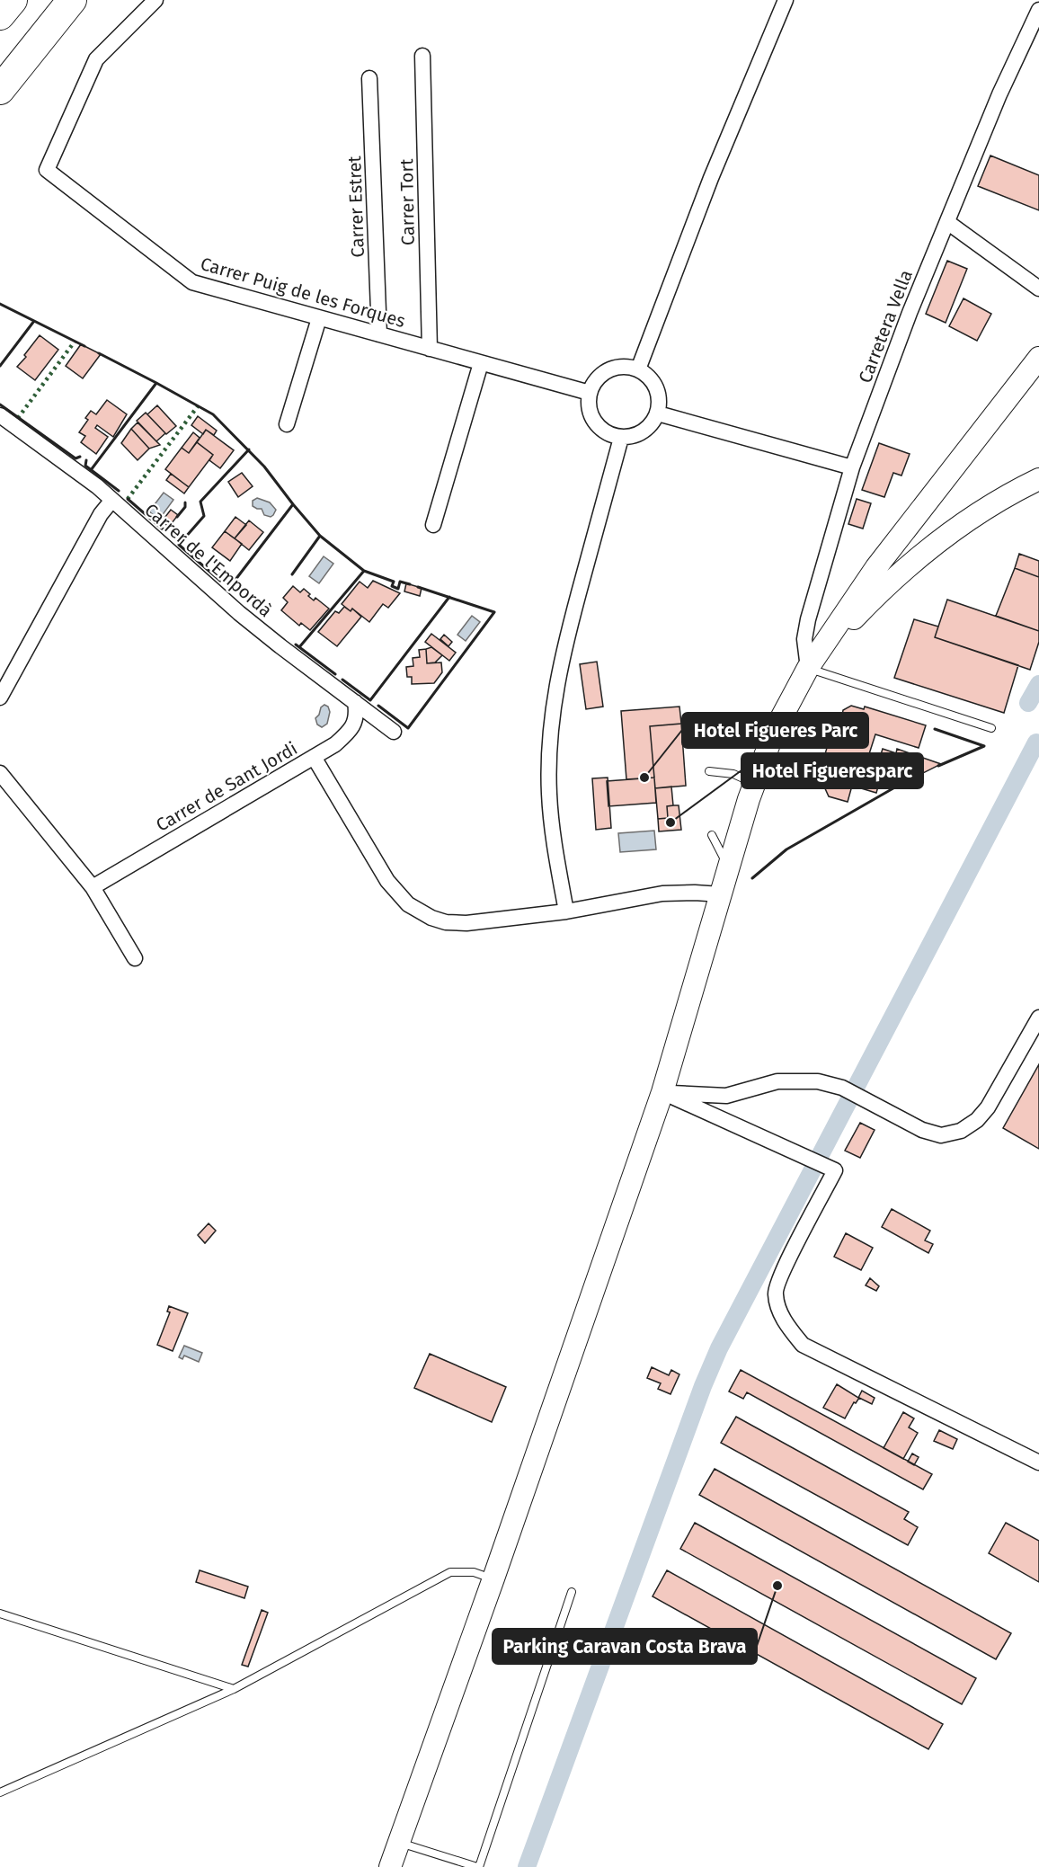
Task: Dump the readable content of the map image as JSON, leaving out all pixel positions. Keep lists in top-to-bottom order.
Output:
{
  "streets": {
    "street": [
      "Carrer Tort",
      "Carrer Estret",
      "Carrer Puig de les Forques",
      "Carretera Vella",
      "Carrer de l'Empordà",
      "Carrer de Sant Jordi"
    ]
  },
  "crossings": [
    ["Carrer Tort", "Carrer Puig de les Forques"],
    ["Carrer Estret", "Carrer Puig de les Forques"],
    ["Carrer de l'Empordà", "Carrer de Sant Jordi"]
  ],
  "places": ["Hotel Figueres Parc", "Hotel Figueresparc", "Parking Caravan Costa Brava"]
}
